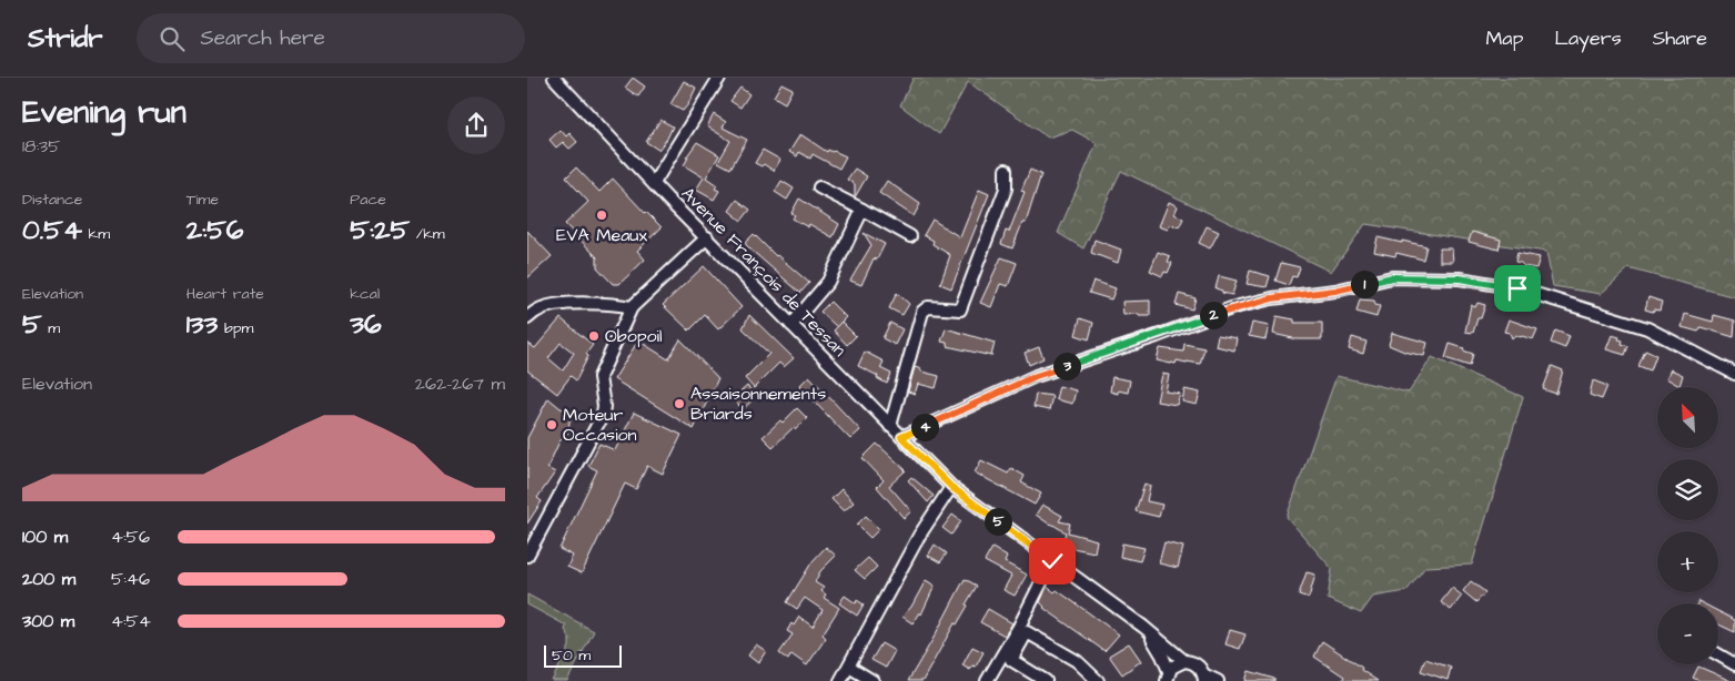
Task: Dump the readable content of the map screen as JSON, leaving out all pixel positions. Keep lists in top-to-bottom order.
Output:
{
  "streets": {
    "street": ["Avenue François de Tessan"]
  },
  "places": [
    "EVA Meaux",
    "Obopoil",
    "Assaisonnements Briards",
    "Moteur Occasion"
  ],
  "scale_bar": "50 m",
  "north": "top left",
  "page": {
    "header": "Stridr",
    "search": "Search here",
    "nav": ["Map", "Layers", "Share"],
    "heading": ["Evening run", "18:35"],
    "stats": [
      ["Distance", "0.54 km"],
      ["Time", "2:56"],
      ["Pace", "5:25 /km"],
      ["Elevation", "5 m"],
      ["Heart rate", "133 bpm"],
      ["kcal", "36"]
    ],
    "pins": [
      "1",
      "2",
      "3",
      "4",
      "5"
    ],
    "chart": ["Elevation", "262–267 m"],
    "map_buttons": ["+", "−"],
    "list": [
      {
        "name": "100 m",
        "note": "4:56"
      },
      {
        "name": "200 m",
        "note": "5:46"
      },
      {
        "name": "300 m",
        "note": "4:54"
      }
    ],
    "scale": "50 m"
  }
}
